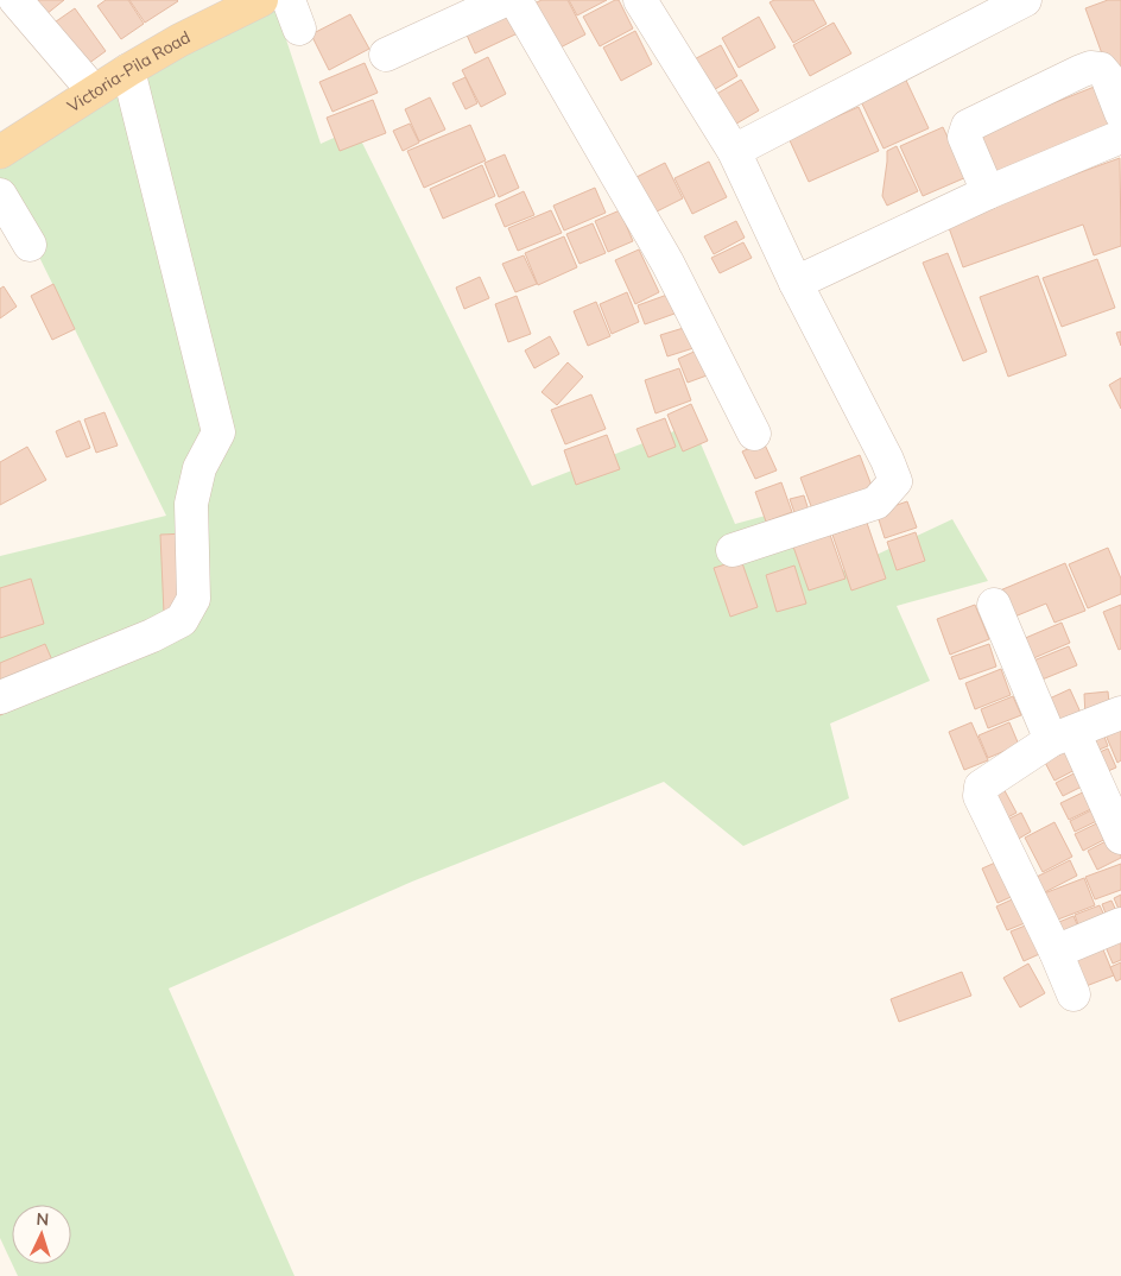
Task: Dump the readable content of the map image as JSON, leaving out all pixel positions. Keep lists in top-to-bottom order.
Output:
{
  "streets": {
    "main road": ["Victoria-Pila Road"]
  },
  "north": "top"
}
